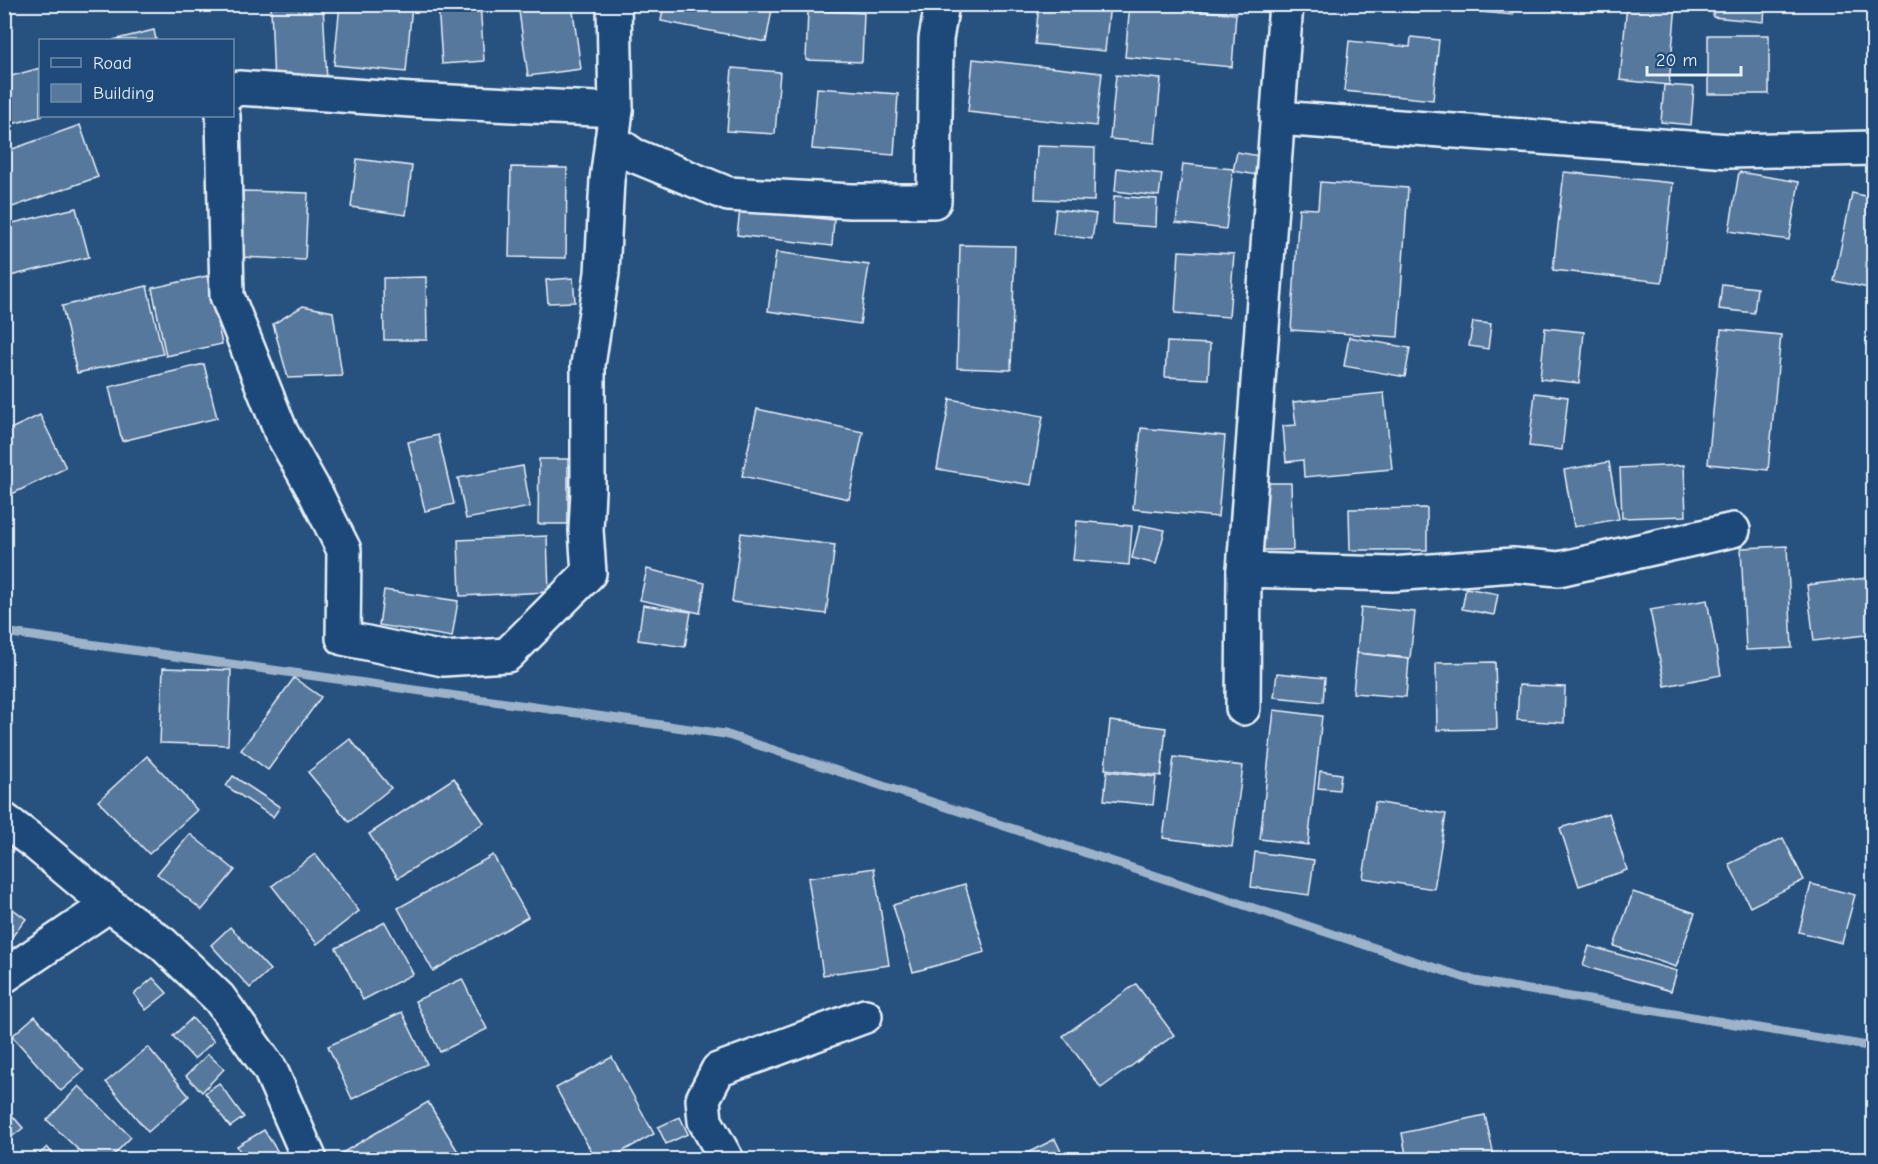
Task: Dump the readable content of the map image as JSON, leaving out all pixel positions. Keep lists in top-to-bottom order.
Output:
{
  "legend": ["Road", "Building"],
  "scale_bar": "20 m"
}
